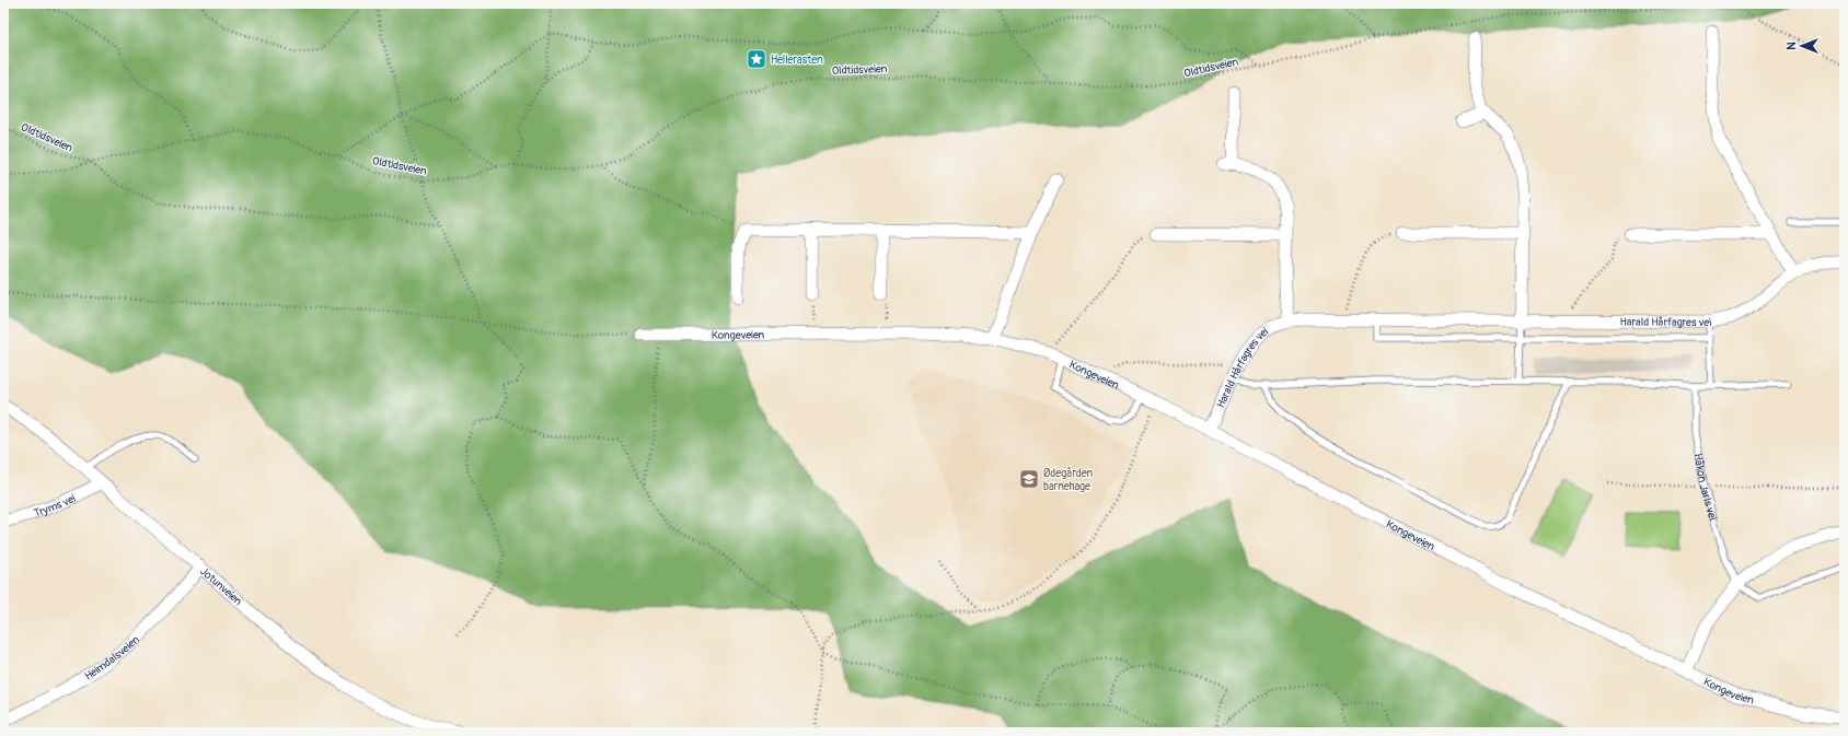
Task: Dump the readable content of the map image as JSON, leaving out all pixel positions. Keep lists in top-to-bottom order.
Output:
{
  "streets": {
    "street": [
      "Harald Hårfagres vei",
      "Kongeveien",
      "Tryms vei",
      "Jotunveien",
      "Heimdalsveien"
    ],
    "lane": ["Håkon Jarls vei"],
    "path": ["Oldtidsveien"]
  },
  "crossings": [
    ["Harald Hårfagres vei", "Kongeveien"],
    ["Tryms vei", "Jotunveien"],
    ["Jotunveien", "Heimdalsveien"]
  ],
  "places": {
    "place": ["Hellerasten"],
    "school or university": ["Ødegården barnehage"]
  },
  "north": "left"
}
